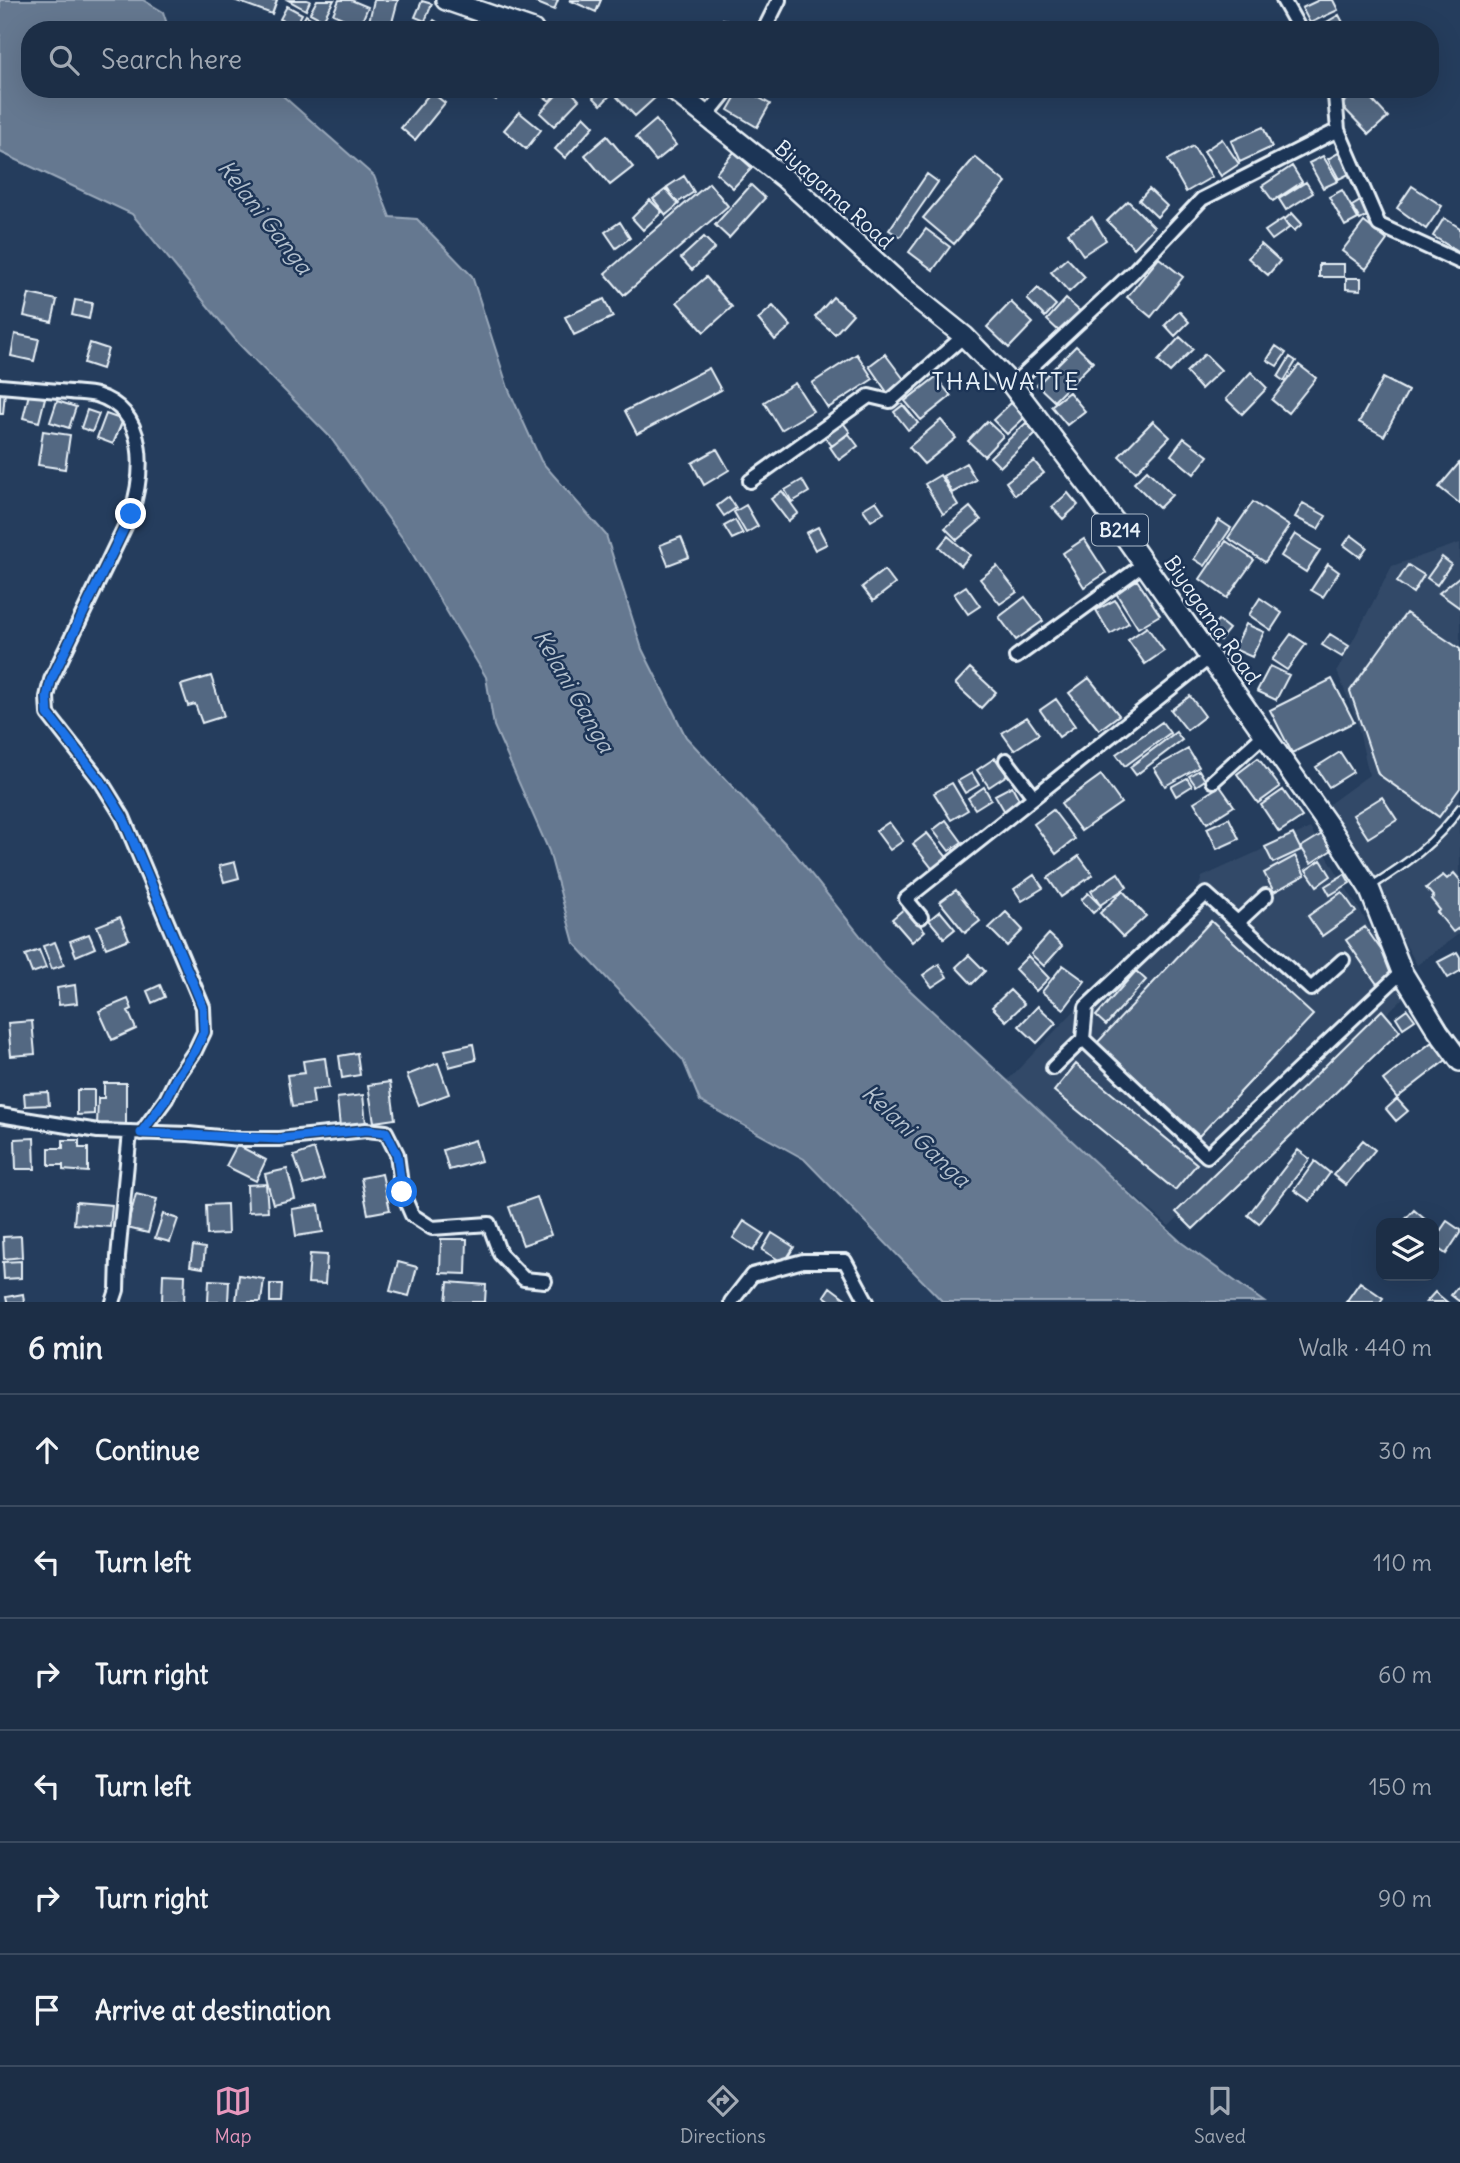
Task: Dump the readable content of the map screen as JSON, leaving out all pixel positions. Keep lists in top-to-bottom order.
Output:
{
  "streets": {
    "main road": ["Biyagama Road", "B214"]
  },
  "districts": ["THALWATTE"],
  "water": ["Kelani Ganga"],
  "page": {
    "search": "Search here",
    "heading": ["6 min", "Walk · 440 m"],
    "list": [
      ["Continue", "30 m"],
      ["Turn left", "110 m"],
      ["Turn right", "60 m"],
      ["Turn left", "150 m"],
      ["Turn right", "90 m"],
      "Arrive at destination"
    ],
    "nav": ["Map", "Directions", "Saved"]
  }
}
